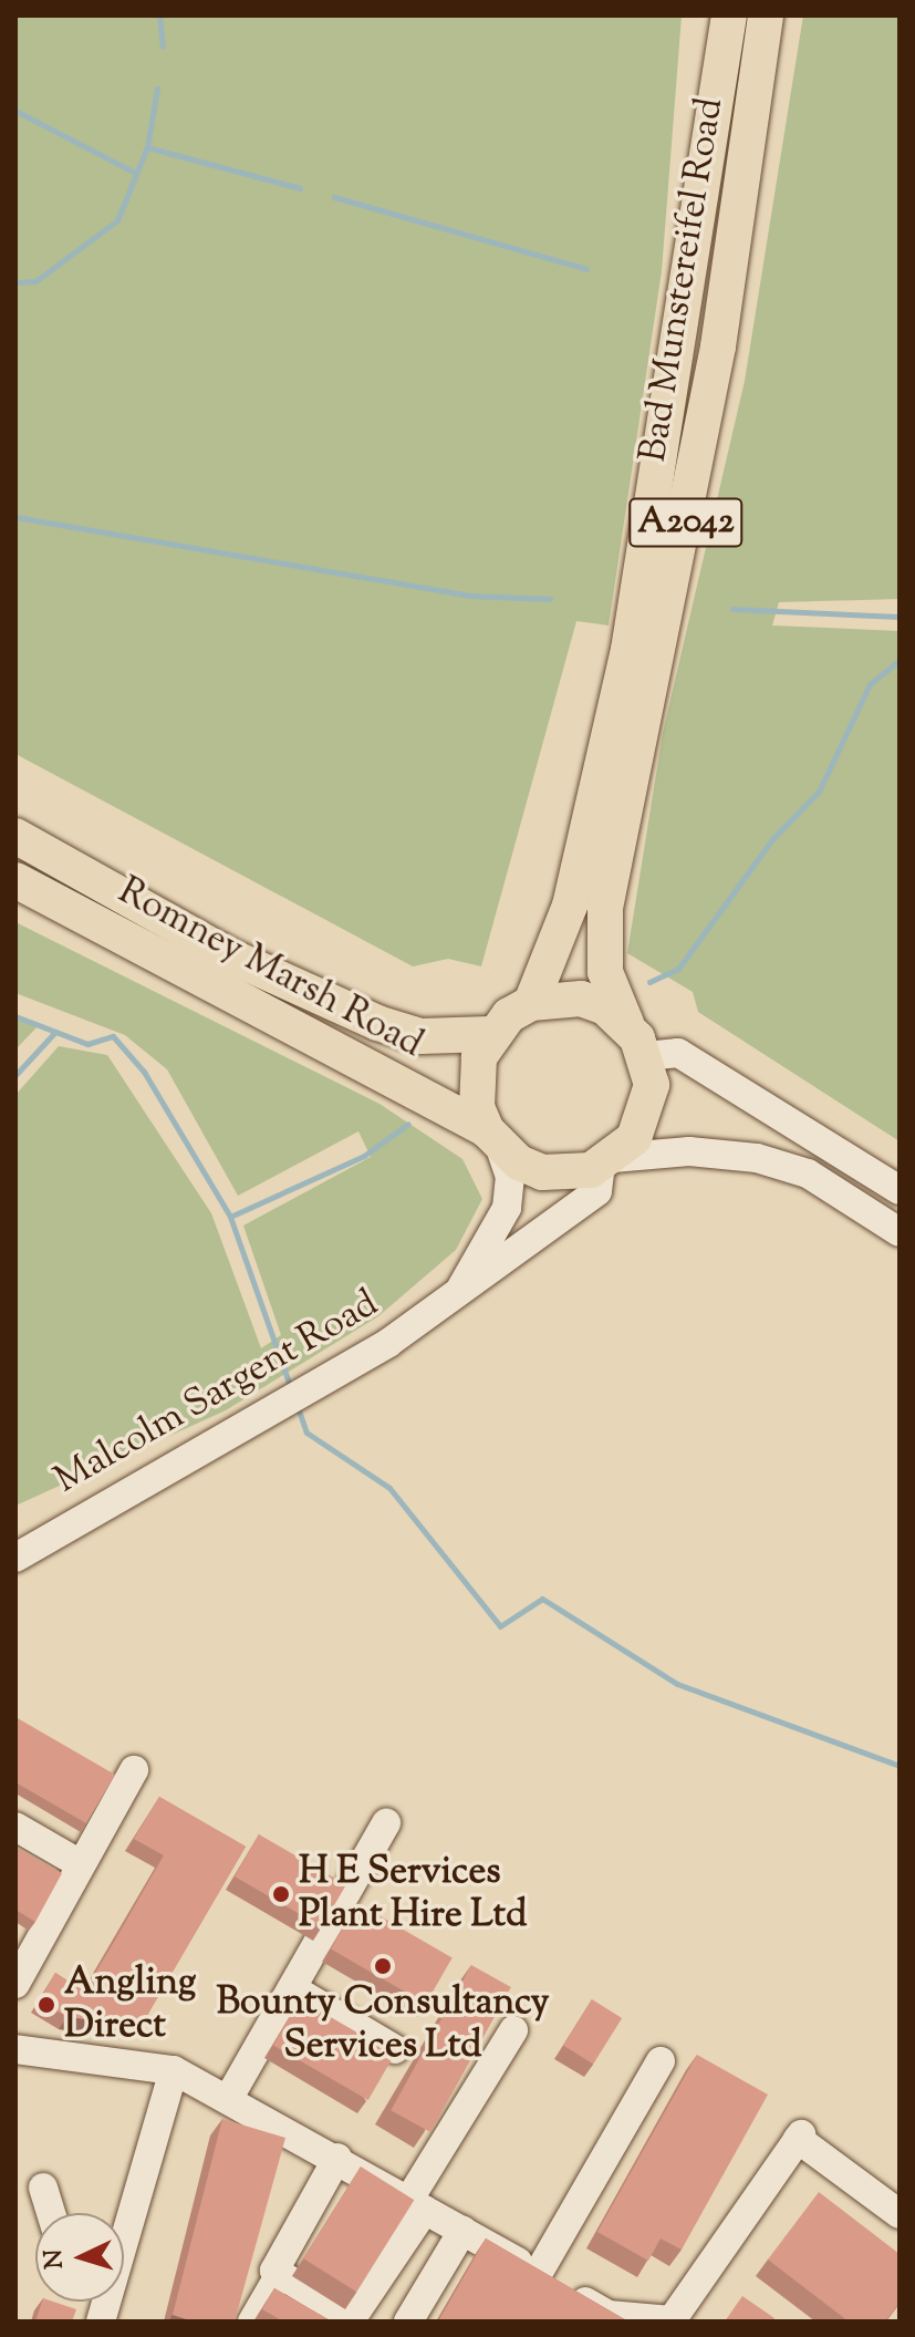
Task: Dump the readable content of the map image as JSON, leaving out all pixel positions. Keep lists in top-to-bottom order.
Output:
{
  "streets": {
    "main road": ["Bad Munstereifel Road", "A2042", "Romney Marsh Road"],
    "street": ["Malcolm Sargent Road"]
  },
  "crossings": [
    ["Bad Munstereifel Road", "Romney Marsh Road"],
    ["Bad Munstereifel Road", "Malcolm Sargent Road"],
    ["Romney Marsh Road", "Malcolm Sargent Road"]
  ],
  "places": ["H E Services Plant Hire Ltd", "Bounty Consultancy Services Ltd", "Angling Direct"],
  "north": "left"
}
